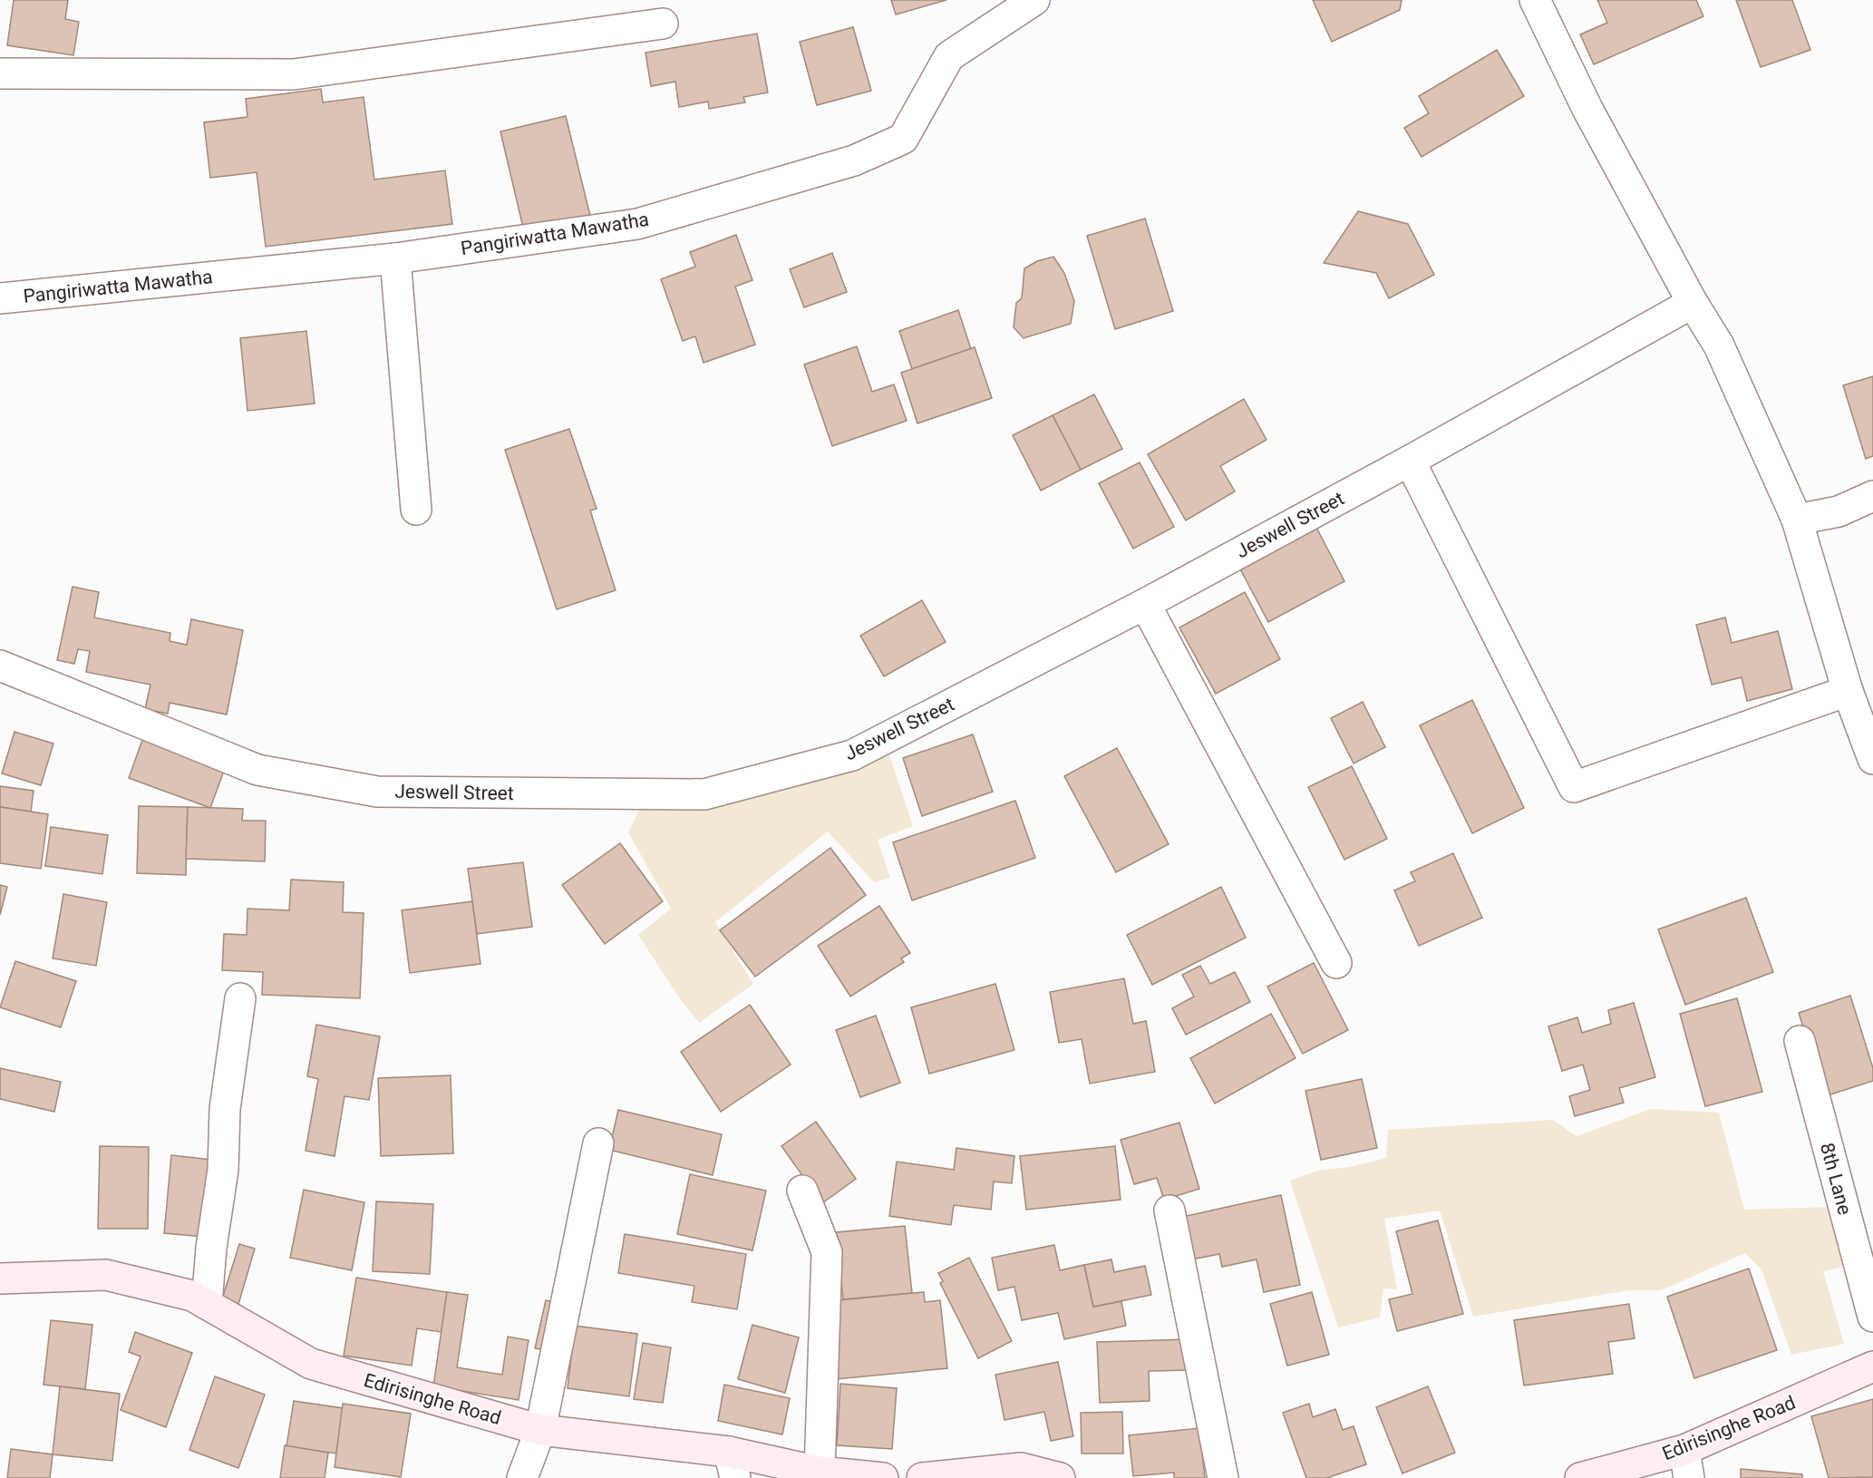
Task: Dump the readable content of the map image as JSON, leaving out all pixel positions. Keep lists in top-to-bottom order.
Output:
{
  "streets": {
    "main road": ["Edirisinghe Road"],
    "street": ["Pangiriwatta Mawatha", "Jeswell Street", "8th Lane"]
  }
}
